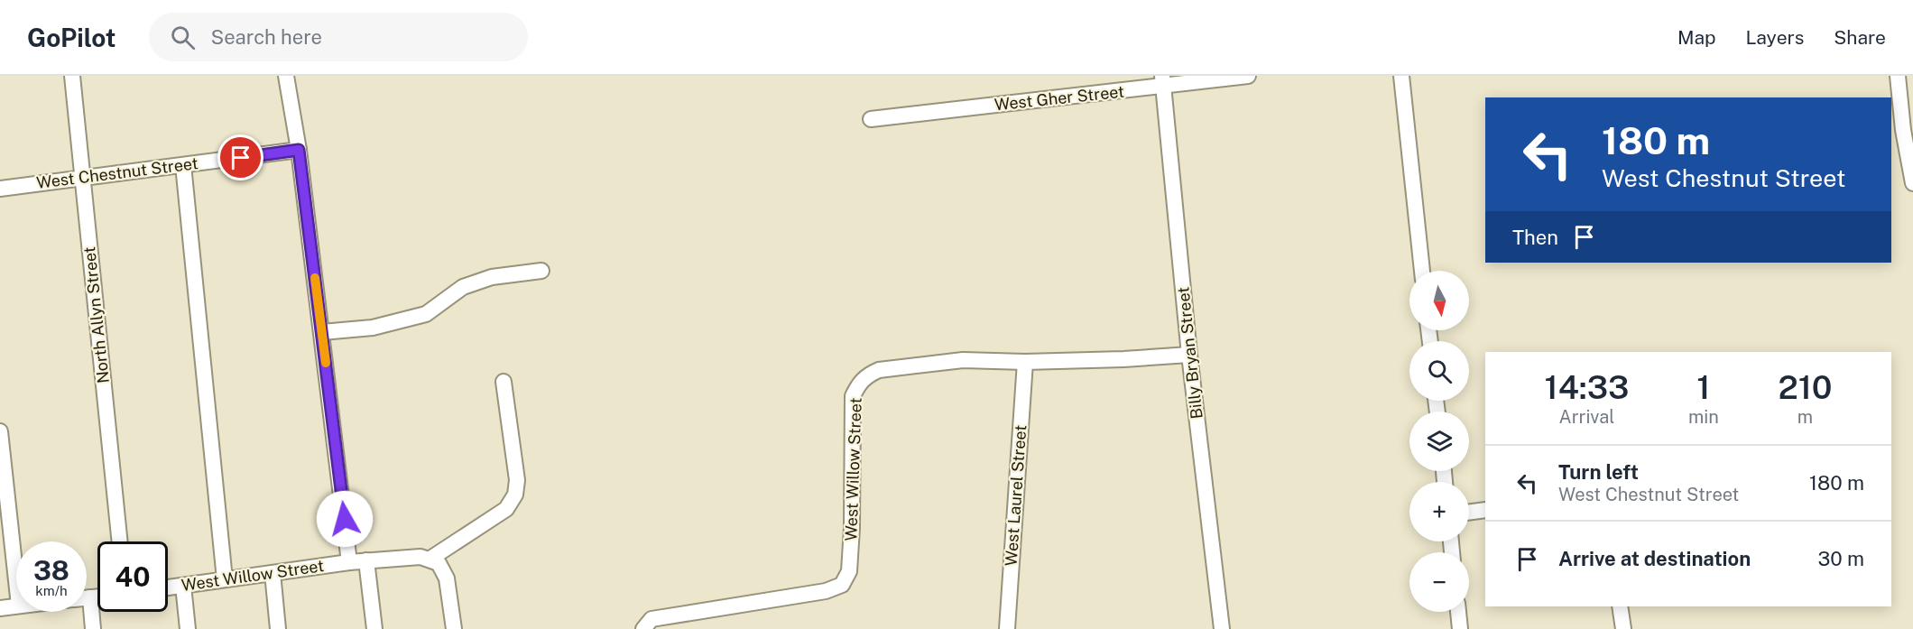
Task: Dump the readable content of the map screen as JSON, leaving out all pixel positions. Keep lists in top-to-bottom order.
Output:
{
  "streets": {
    "street": [
      "West Gher Street",
      "West Chestnut Street",
      "North Allyn Street",
      "Billy Bryan Street",
      "West Willow Street",
      "West Laurel Street"
    ]
  },
  "crossings": [
    ["West Gher Street", "Billy Bryan Street"],
    ["West Chestnut Street", "North Allyn Street"],
    ["Billy Bryan Street", "West Willow Street"],
    ["West Willow Street", "West Laurel Street"]
  ],
  "north": "bottom",
  "page": {
    "header": "GoPilot",
    "search": "Search here",
    "nav": ["Map", "Layers", "Share"],
    "turn": ["180 m", "West Chestnut Street"],
    "then": "Then",
    "map_buttons": ["+", "−"],
    "eta": [
      "14:33",
      "Arrival",
      "1",
      "min",
      "210",
      "m"
    ],
    "list": [
      {
        "name": "Turn left",
        "note": "West Chestnut Street",
        "value": "180 m"
      },
      {
        "name": "Arrive at destination",
        "value": "30 m"
      }
    ],
    "speed": "38 km/h",
    "limit": "40"
  }
}
